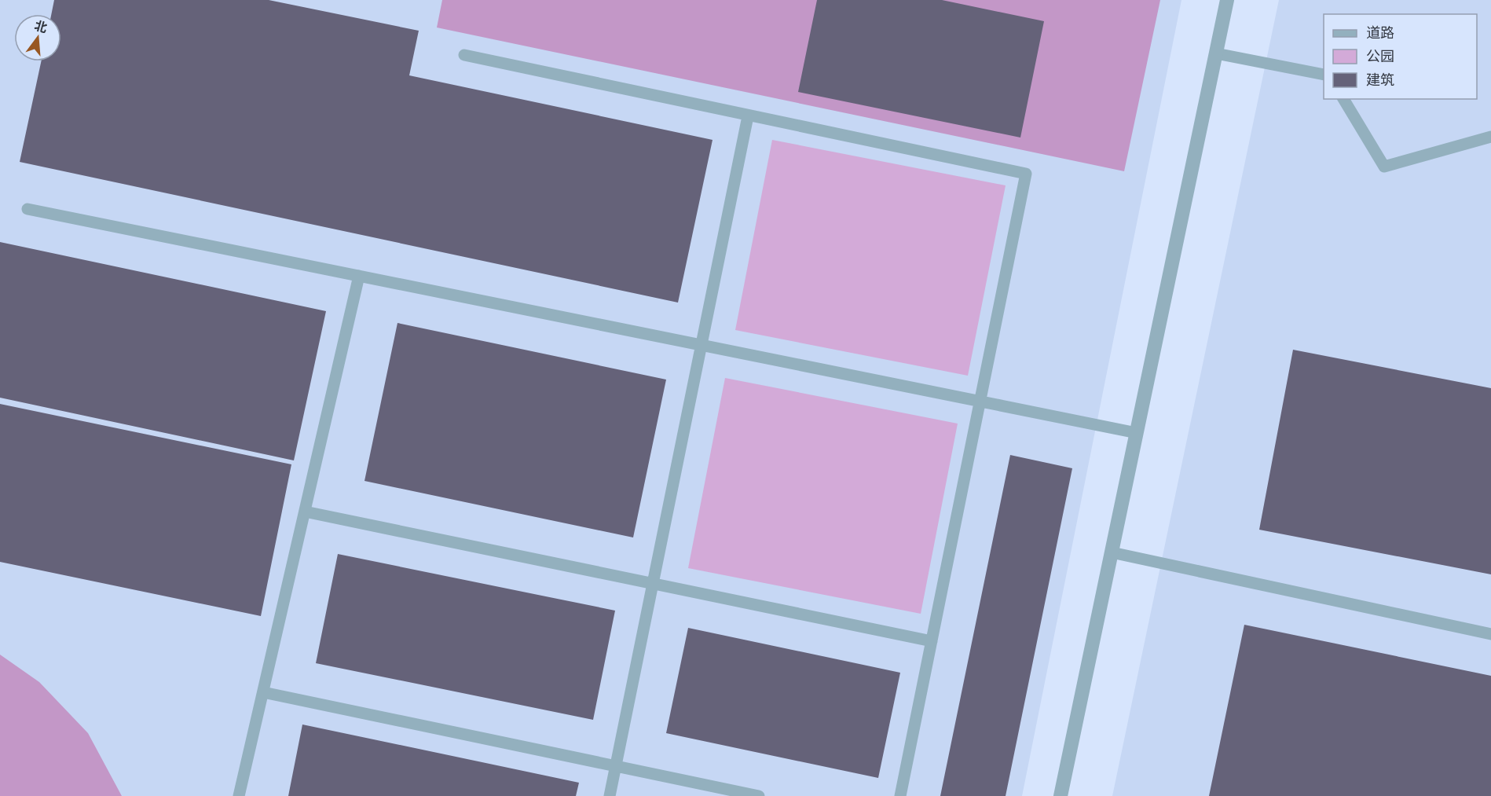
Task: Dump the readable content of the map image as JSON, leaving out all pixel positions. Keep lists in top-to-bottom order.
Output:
{
  "legend": ["道路", "公园", "建筑"],
  "north": "top"
}
